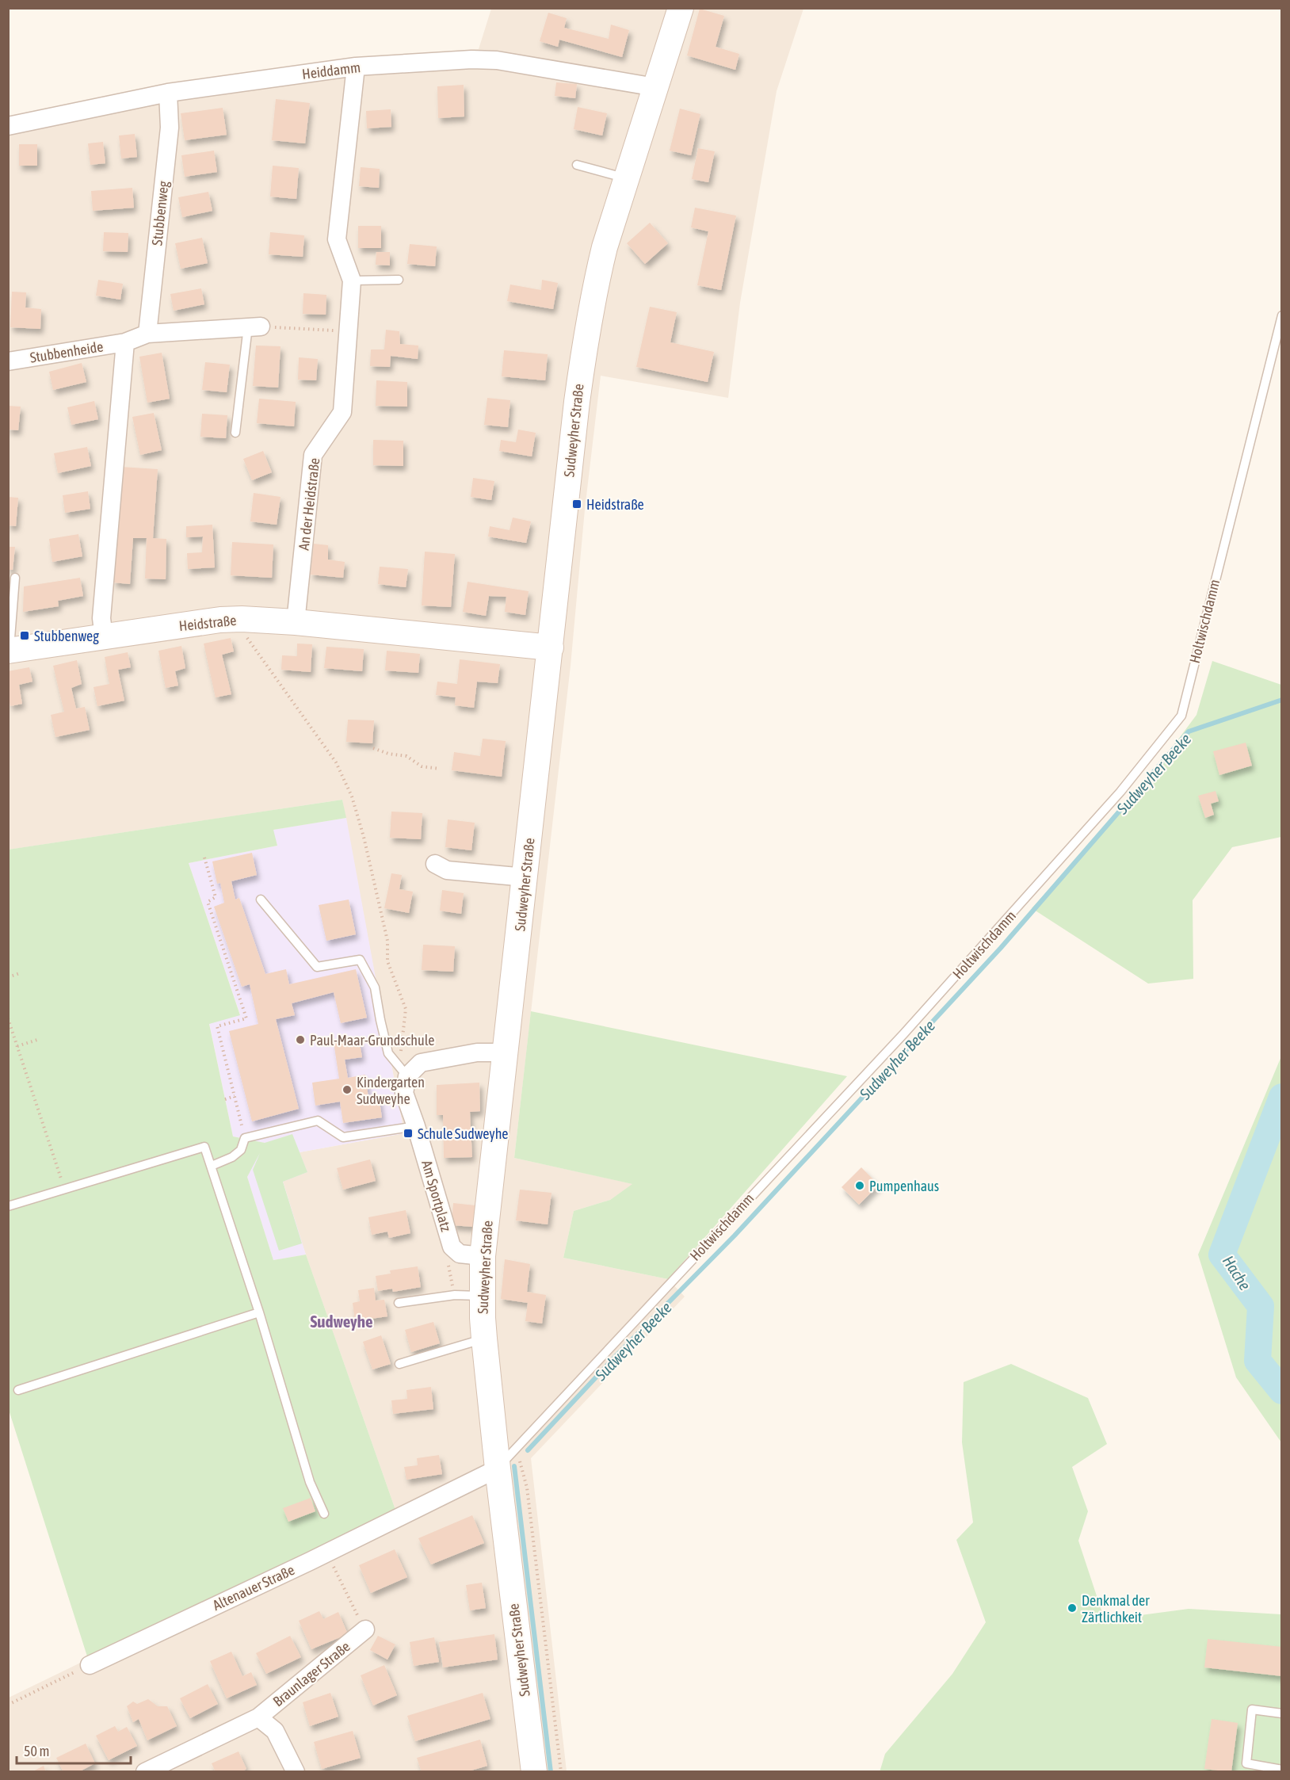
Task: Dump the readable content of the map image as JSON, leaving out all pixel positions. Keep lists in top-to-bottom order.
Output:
{
  "streets": {
    "main road": ["Sudweyher Straße", "Heidstraße"],
    "street": [
      "Heiddamm",
      "Stubbenweg",
      "Stubbenheide",
      "An der Heidstraße",
      "Am Sportplatz",
      "Altenauer Straße",
      "Braunlager Straße"
    ],
    "lane": ["Holtwischdamm"]
  },
  "crossings": [
    ["Heiddamm", "Stubbenweg"],
    ["Heiddamm", "Sudweyher Straße"],
    ["Heiddamm", "An der Heidstraße"],
    ["Sudweyher Straße", "Holtwischdamm"],
    ["Sudweyher Straße", "Heidstraße"],
    ["Sudweyher Straße", "Am Sportplatz"],
    ["Sudweyher Straße", "Altenauer Straße"],
    ["An der Heidstraße", "Heidstraße"],
    ["Holtwischdamm", "Altenauer Straße"]
  ],
  "districts": ["Sudweyhe"],
  "water": ["Sudweyher Beeke", "Hache"],
  "places": {
    "transit": ["Heidstraße", "Stubbenweg", "Schule Sudweyhe"],
    "other": [
      "Paul-Maar-Grundschule",
      "Kindergarten Sudweyhe",
      "Pumpenhaus",
      "Denkmal der Zärtlichkeit"
    ]
  },
  "scale_bar": "50 m"
}
